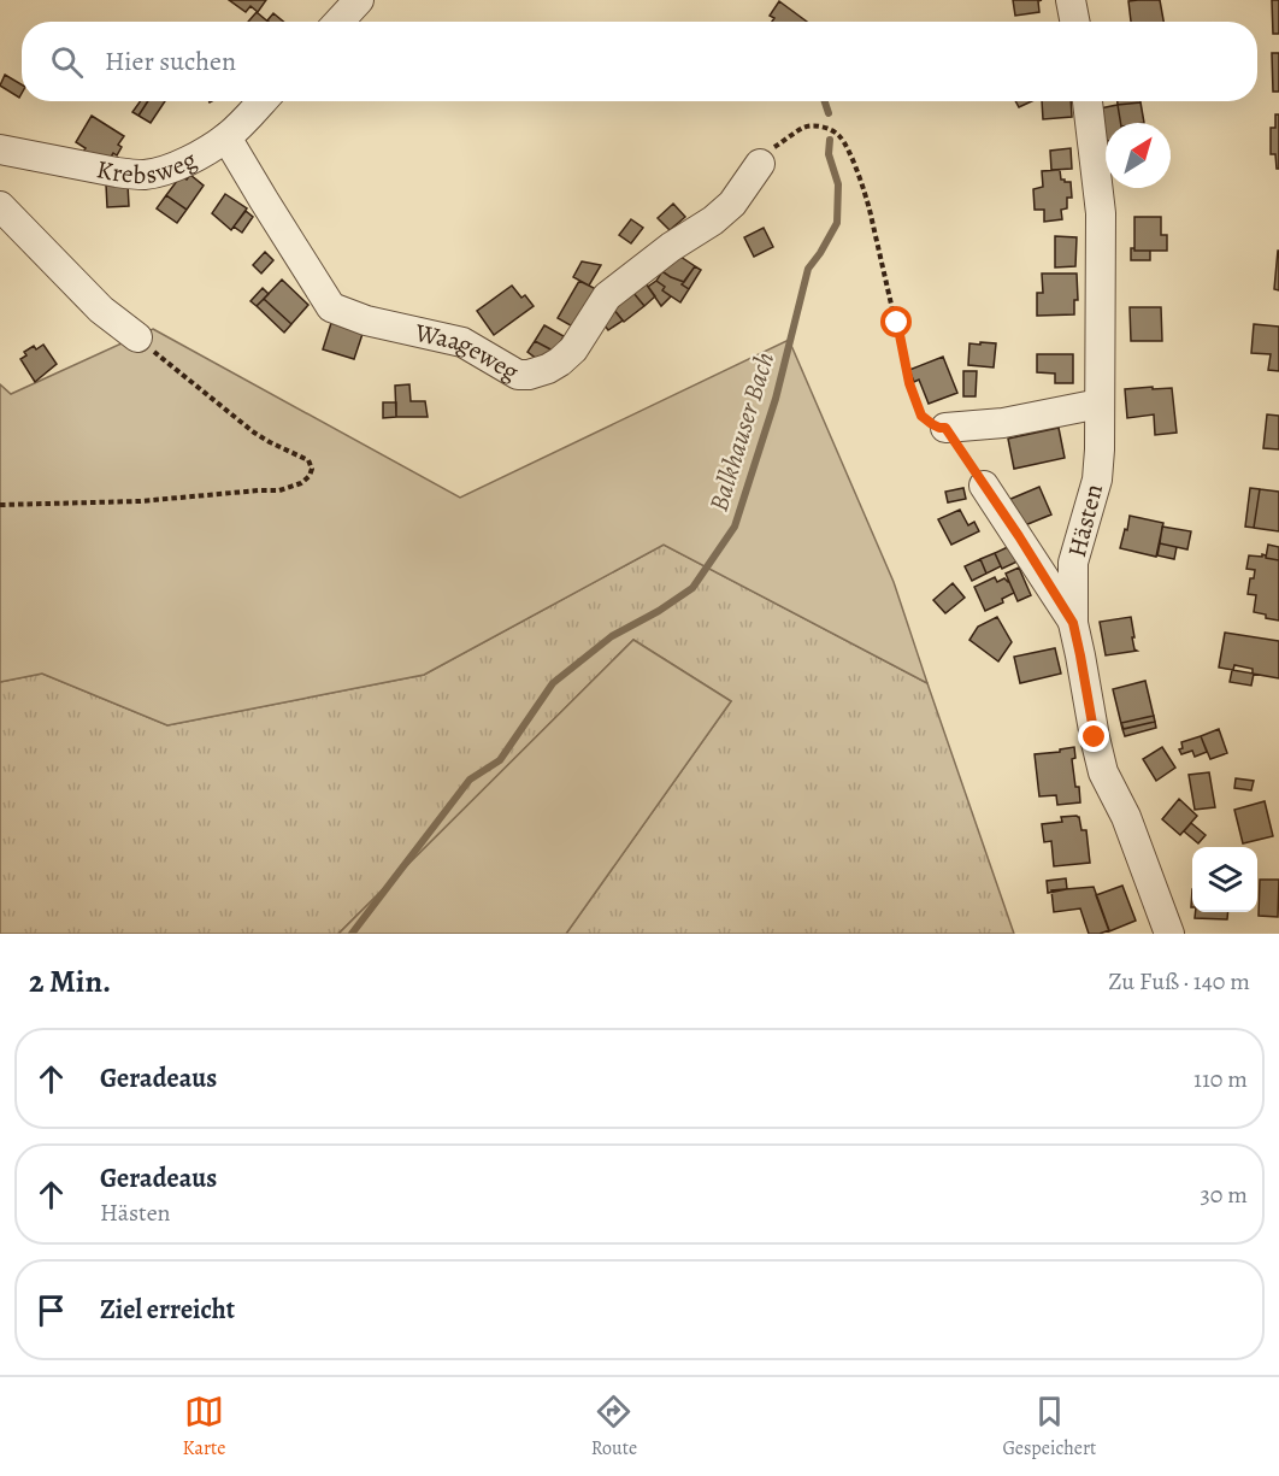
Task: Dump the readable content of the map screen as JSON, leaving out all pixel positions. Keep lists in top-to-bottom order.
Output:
{
  "streets": {
    "street": ["Krebsweg", "Waageweg", "Hästen"]
  },
  "crossings": [
    ["Krebsweg", "Waageweg"]
  ],
  "water": ["Balkhauser Bach"],
  "north": "top right",
  "page": {
    "search": "Hier suchen",
    "heading": ["2 Min.", "Zu Fuß · 140 m"],
    "list": [
      ["Geradeaus", "110 m"],
      ["Geradeaus", "Hästen", "30 m"],
      "Ziel erreicht"
    ],
    "nav": ["Karte", "Route", "Gespeichert"]
  }
}
